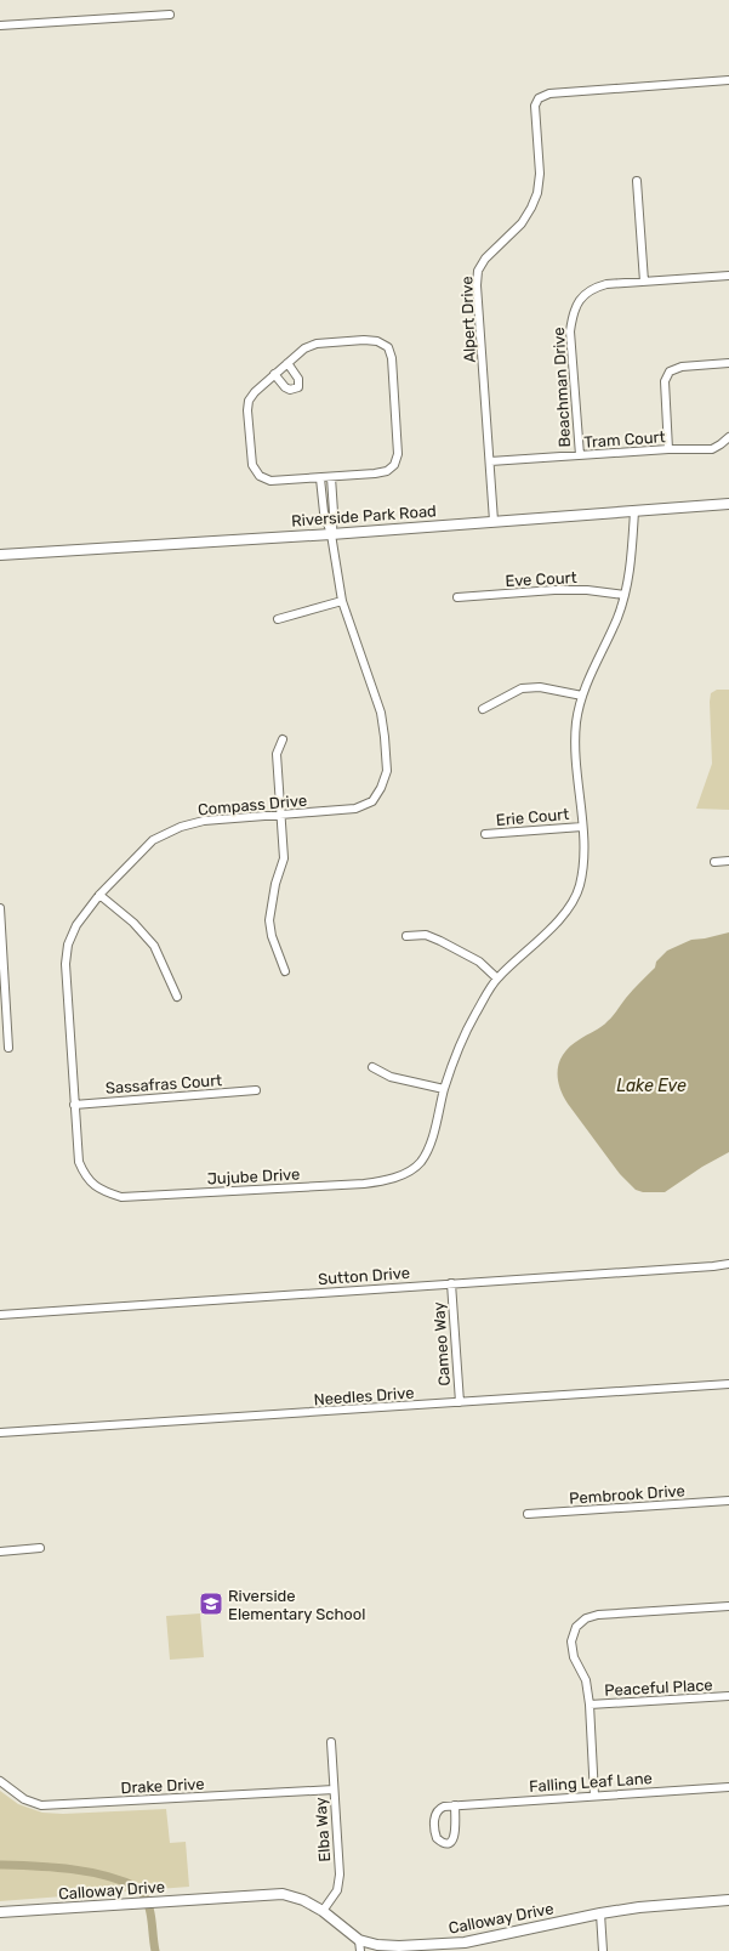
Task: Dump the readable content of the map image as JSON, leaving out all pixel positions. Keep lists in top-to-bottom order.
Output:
{
  "streets": {
    "street": [
      "Alpert Drive",
      "Beachman Drive",
      "Tram Court",
      "Riverside Park Road",
      "Eve Court",
      "Compass Drive",
      "Erie Court",
      "Sassafras Court",
      "Jujube Drive",
      "Sutton Drive",
      "Cameo Way",
      "Needles Drive",
      "Pembrook Drive",
      "Peaceful Place",
      "Falling Leaf Lane",
      "Drake Drive",
      "Elba Way",
      "Calloway Drive"
    ]
  },
  "crossings": [
    ["Alpert Drive", "Tram Court"],
    ["Alpert Drive", "Riverside Park Road"],
    ["Beachman Drive", "Tram Court"],
    ["Riverside Park Road", "Compass Drive"],
    ["Riverside Park Road", "Jujube Drive"],
    ["Eve Court", "Jujube Drive"],
    ["Compass Drive", "Sassafras Court"],
    ["Compass Drive", "Jujube Drive"],
    ["Erie Court", "Jujube Drive"],
    ["Sassafras Court", "Jujube Drive"],
    ["Sutton Drive", "Cameo Way"],
    ["Cameo Way", "Needles Drive"],
    ["Drake Drive", "Elba Way"],
    ["Elba Way", "Calloway Drive"]
  ],
  "water": ["Lake Eve"],
  "places": {
    "school or university": ["Riverside Elementary School"]
  }
}
